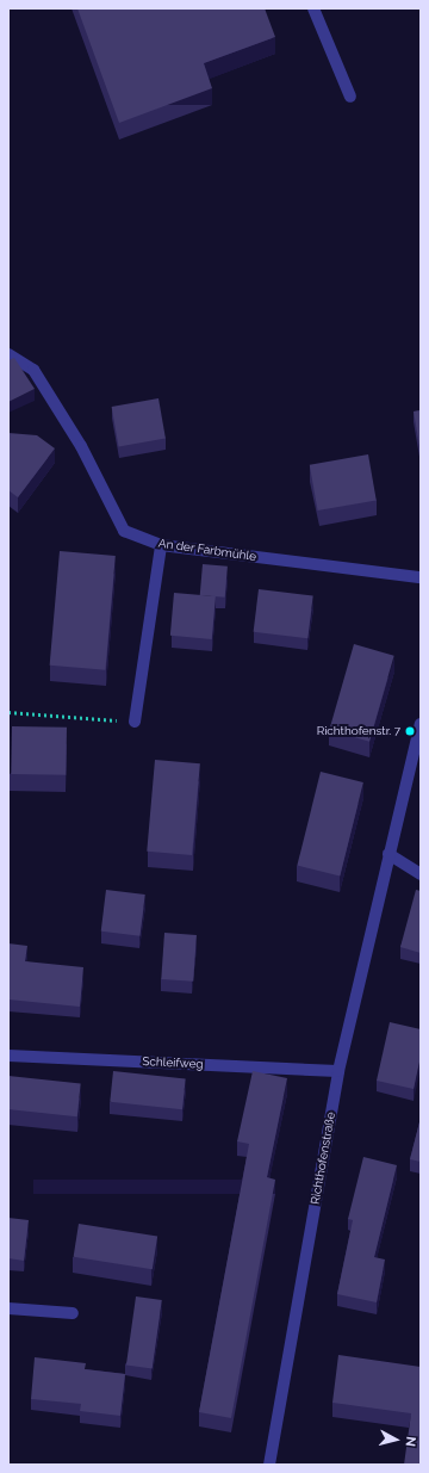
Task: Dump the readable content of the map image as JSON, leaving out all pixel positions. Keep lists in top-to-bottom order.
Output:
{
  "streets": {
    "street": ["An der Farbmühle", "Schleifweg", "Richthofenstraße"]
  },
  "crossings": [
    ["Schleifweg", "Richthofenstraße"]
  ],
  "places": ["Richthofenstr. 7"],
  "north": "right"
}
